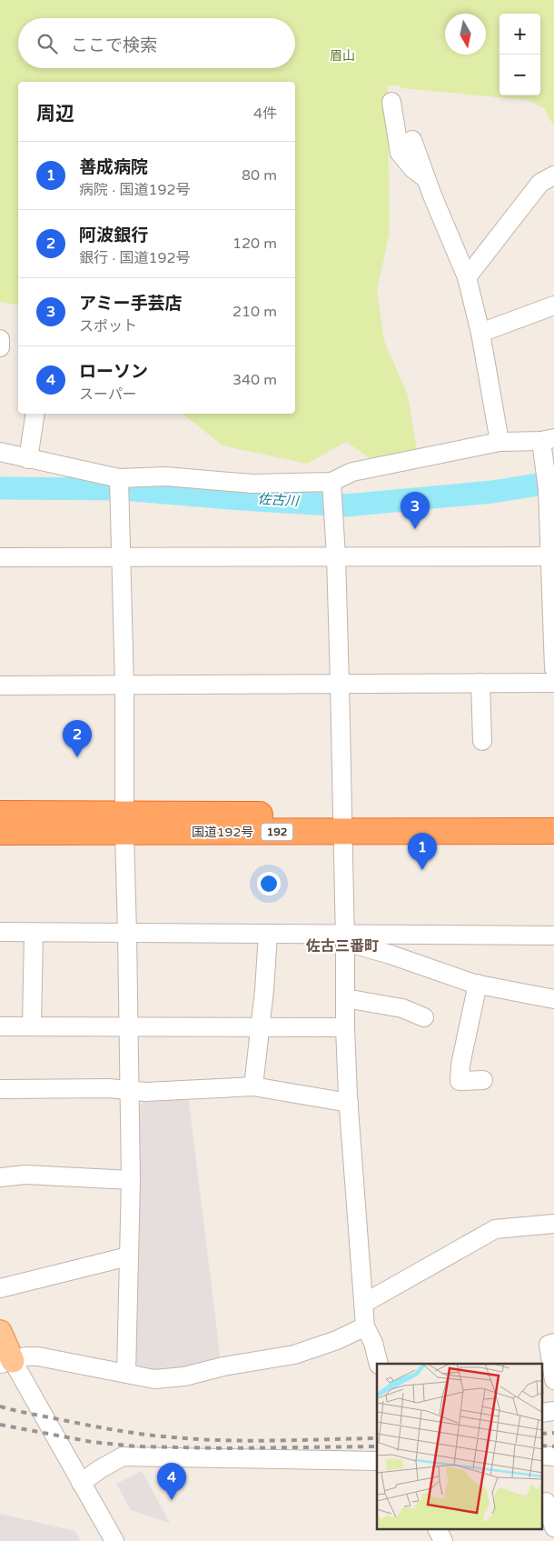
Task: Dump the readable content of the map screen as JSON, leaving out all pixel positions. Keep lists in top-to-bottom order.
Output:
{
  "streets": {
    "highway": ["国道192号", "192"]
  },
  "districts": ["佐古三番町"],
  "water": ["佐古川"],
  "parks": ["眉山"],
  "north": "bottom",
  "page": {
    "map_buttons": ["+", "−"],
    "search": "ここで検索",
    "heading": ["周辺", "4件"],
    "list": [
      {
        "mark": "1",
        "name": "善成病院",
        "note": "病院 · 国道192号",
        "value": "80 m"
      },
      {
        "mark": "2",
        "name": "阿波銀行",
        "note": "銀行 · 国道192号",
        "value": "120 m"
      },
      {
        "mark": "3",
        "name": "アミー手芸店",
        "note": "スポット",
        "value": "210 m"
      },
      {
        "mark": "4",
        "name": "ローソン",
        "note": "スーパー",
        "value": "340 m"
      }
    ],
    "pins": [
      "3",
      "2",
      "1",
      "4"
    ]
  }
}
